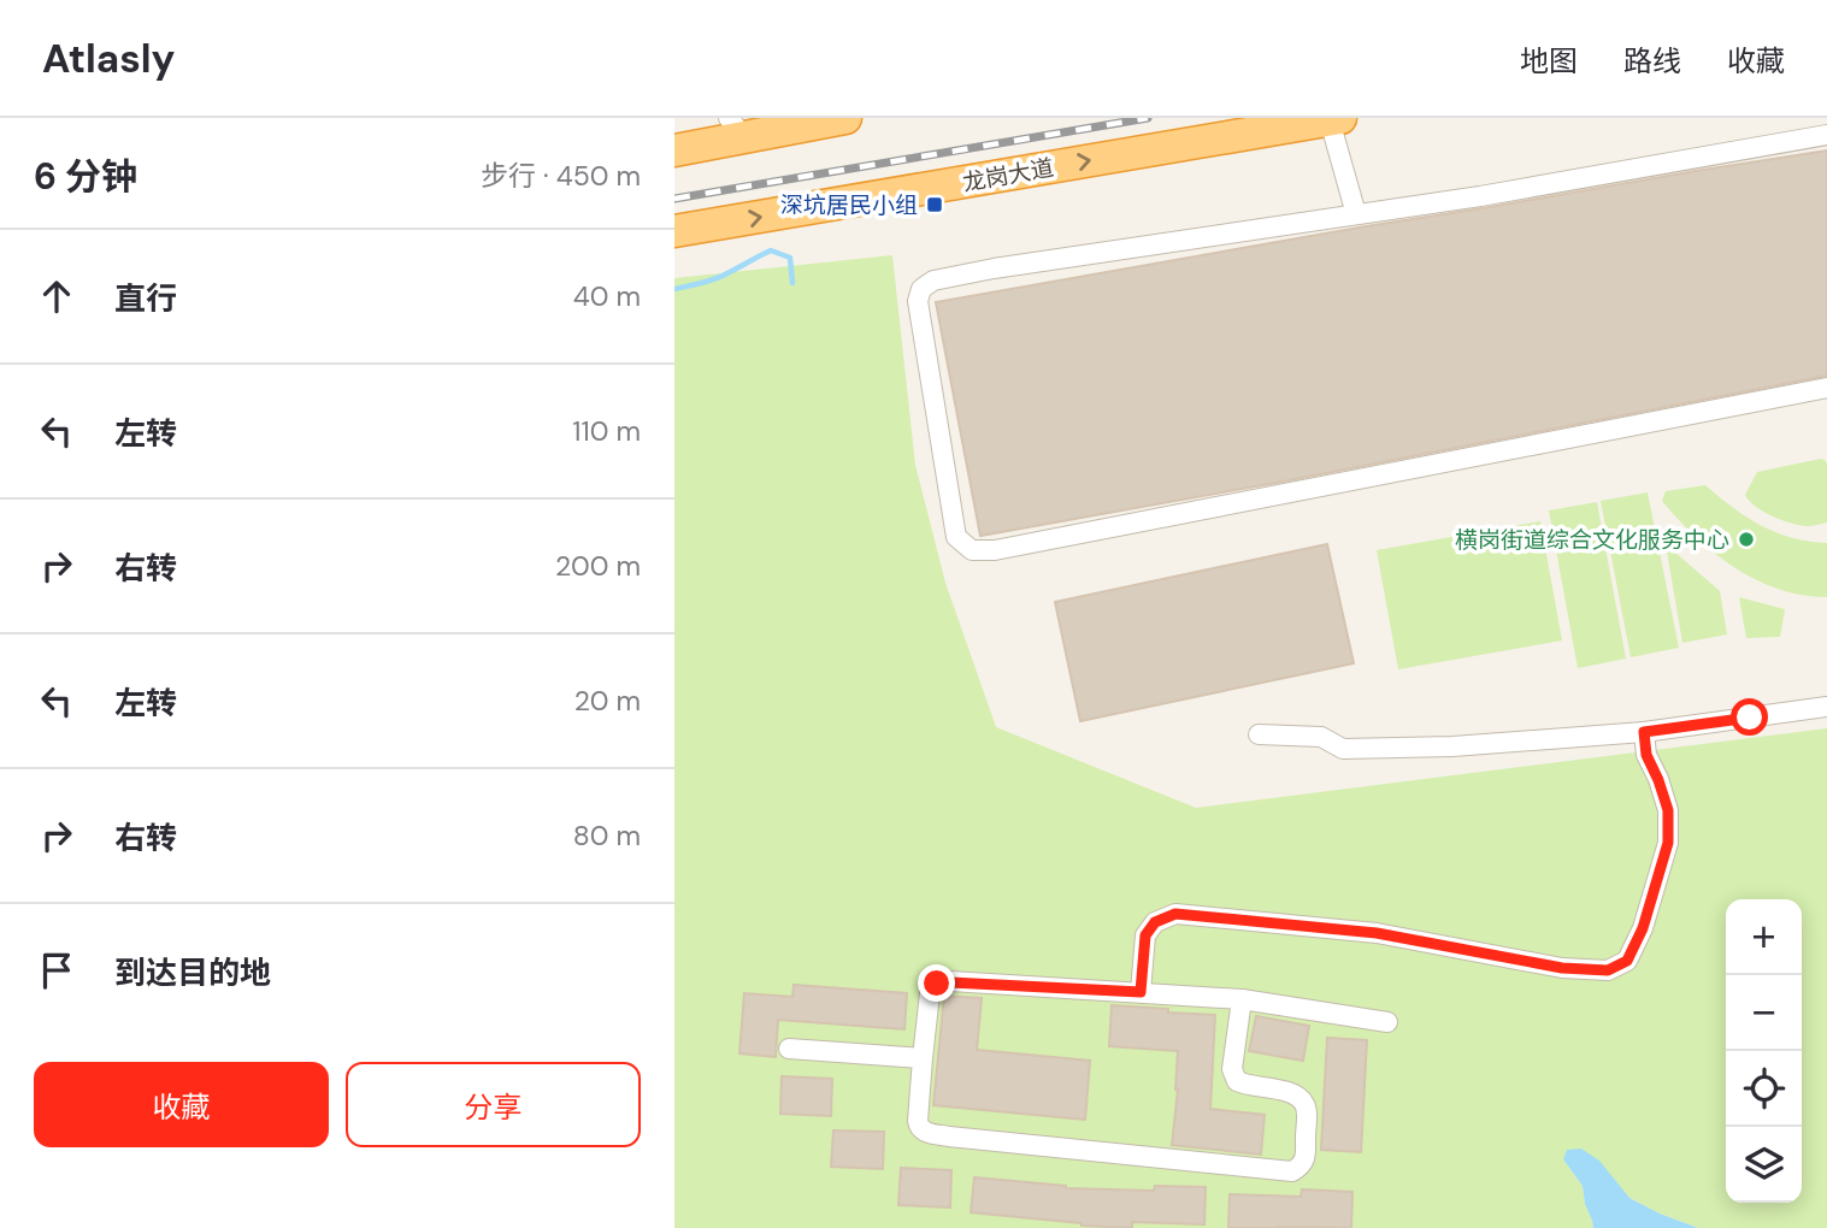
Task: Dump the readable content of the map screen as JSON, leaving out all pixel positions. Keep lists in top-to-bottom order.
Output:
{
  "streets": {
    "highway": ["龙岗大道"]
  },
  "one_way": ["龙岗大道"],
  "places": {
    "transit": ["深坑居民小组"],
    "other": ["横岗街道综合文化服务中心"]
  },
  "page": {
    "header": "Atlasly",
    "nav": ["地图", "路线", "收藏"],
    "heading": ["6 分钟", "步行 · 450 m"],
    "list": [
      ["直行", "40 m"],
      ["左转", "110 m"],
      ["右转", "200 m"],
      ["左转", "20 m"],
      ["右转", "80 m"],
      "到达目的地"
    ],
    "map_buttons": ["+", "−"],
    "buttons": ["收藏", "分享"]
  }
}
